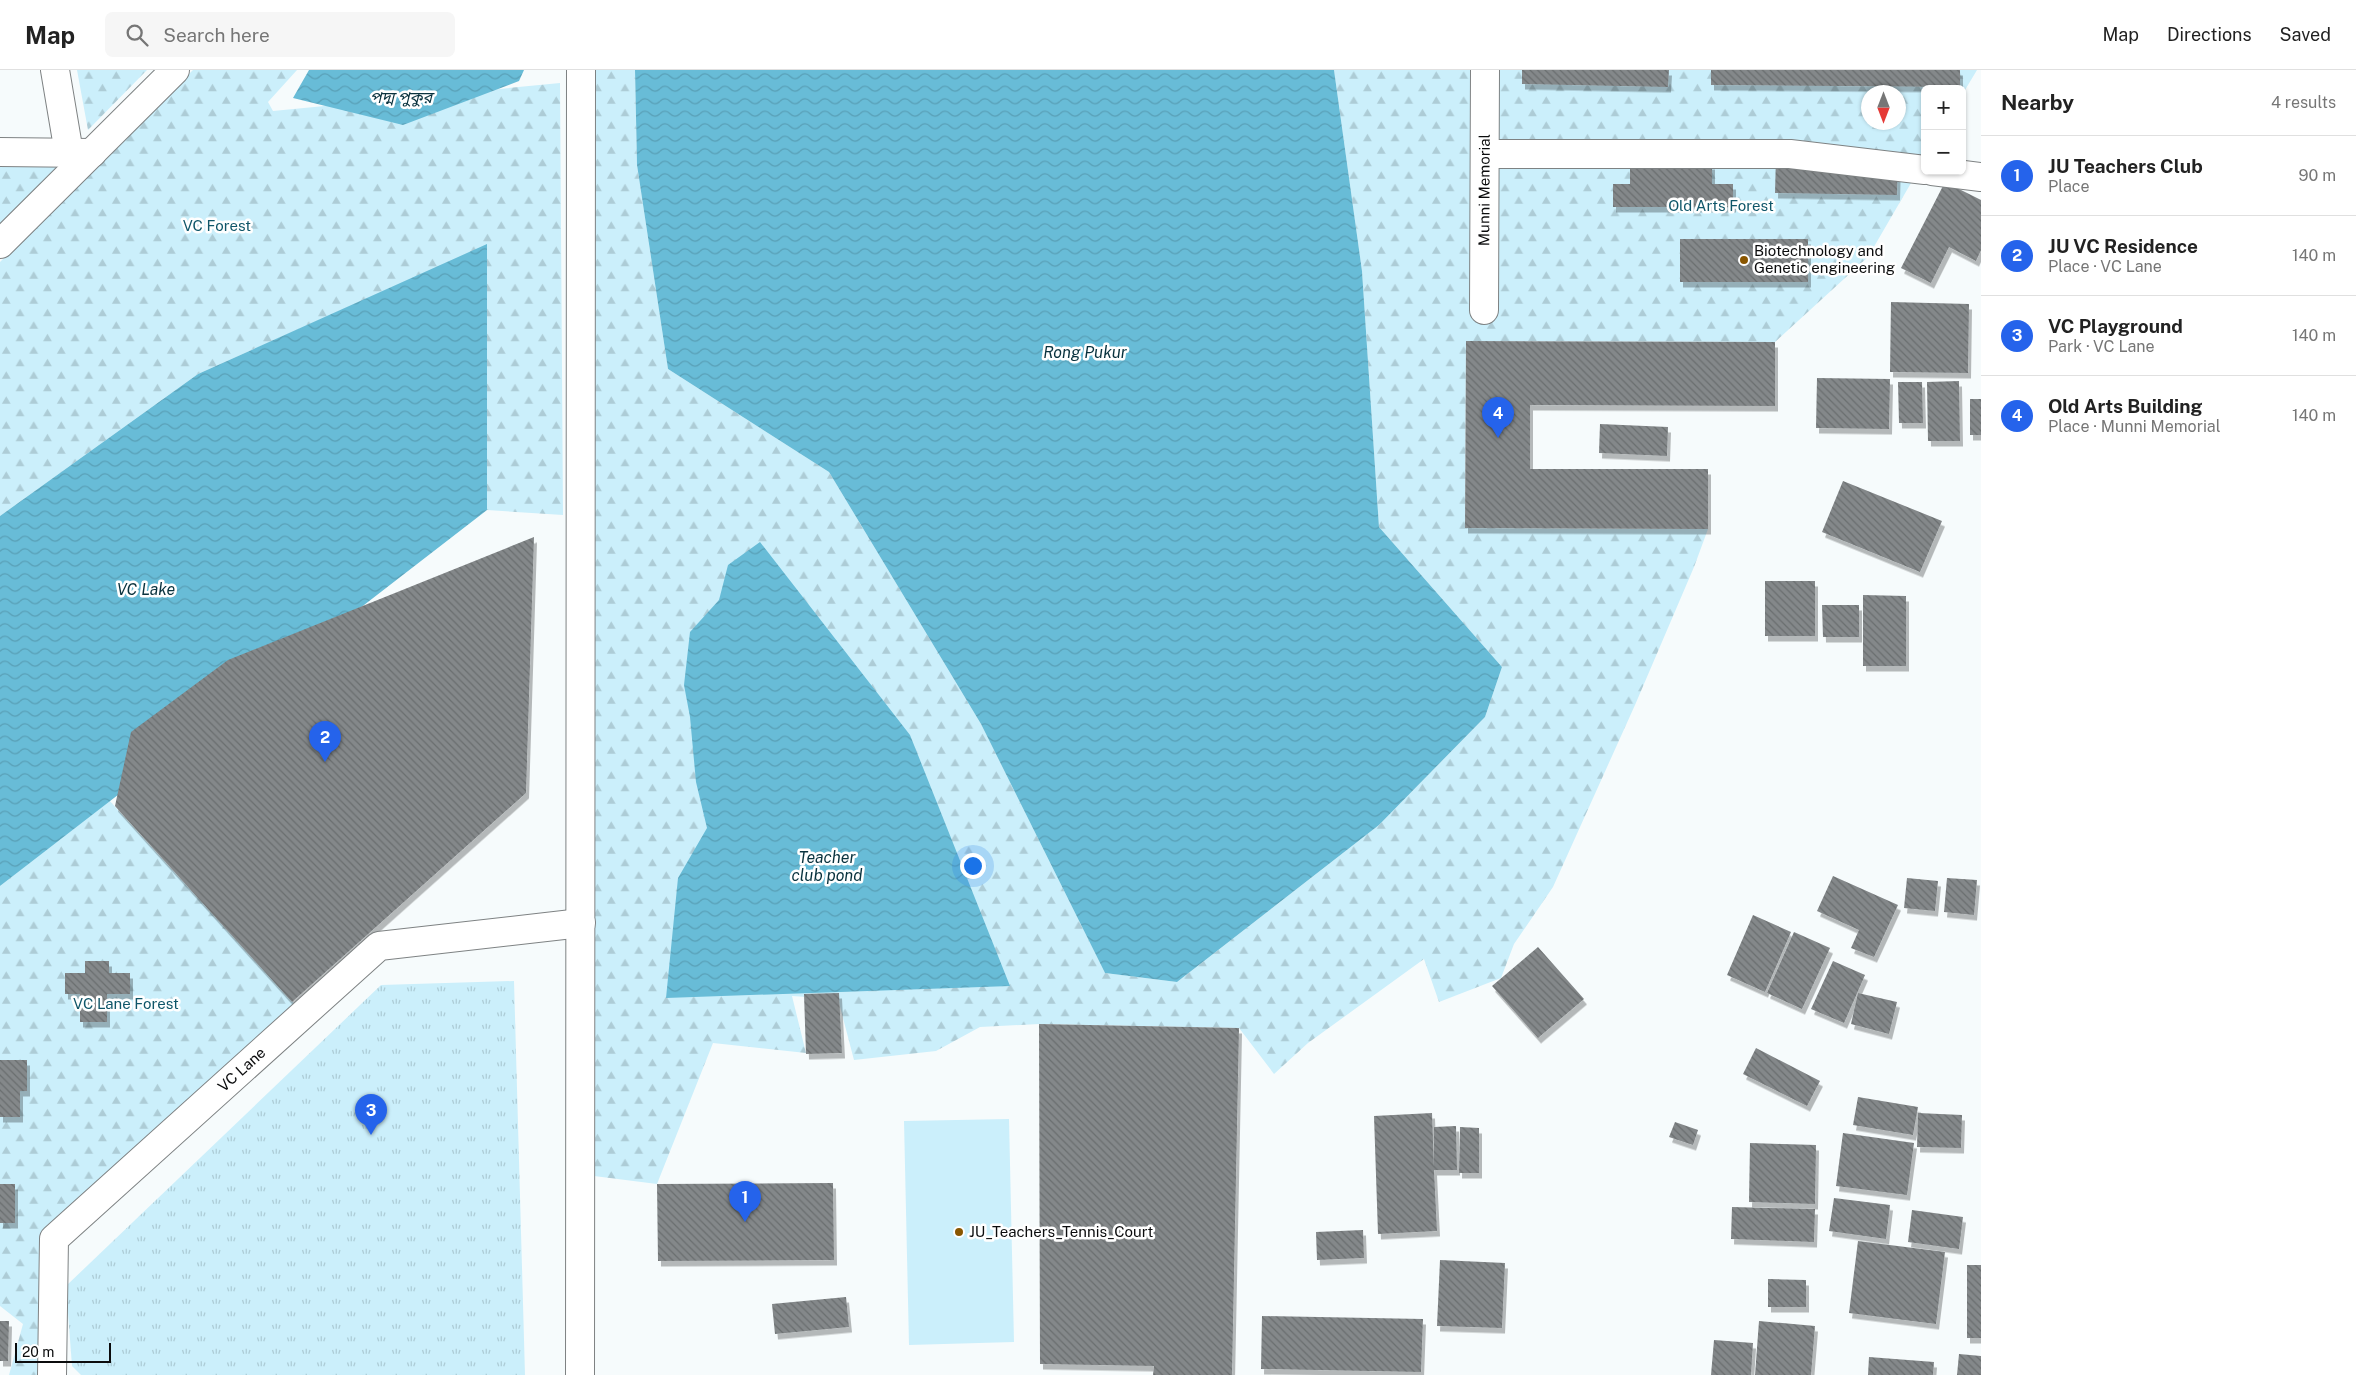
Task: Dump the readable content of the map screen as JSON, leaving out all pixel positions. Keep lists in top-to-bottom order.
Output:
{
  "streets": {
    "street": ["Munni Memorial", "VC Lane"]
  },
  "water": [
    "পদ্ম পুকুর",
    "Rong Pukur",
    "VC Lake",
    "Teacher club pond"
  ],
  "parks": ["Old Arts Forest", "VC Forest", "VC Lane Forest"],
  "places": ["Biotechnology and Genetic engineering", "JU_Teachers_Tennis_Court"],
  "scale_bar": "20 m",
  "north": "bottom",
  "page": {
    "header": "Map",
    "search": "Search here",
    "nav": ["Map", "Directions", "Saved"],
    "heading": ["Nearby", "4 results"],
    "map_buttons": ["+", "−"],
    "list": [
      {
        "mark": "1",
        "name": "JU Teachers Club",
        "note": "Place",
        "value": "90 m"
      },
      {
        "mark": "2",
        "name": "JU VC Residence",
        "note": "Place · VC Lane",
        "value": "140 m"
      },
      {
        "mark": "3",
        "name": "VC Playground",
        "note": "Park · VC Lane",
        "value": "140 m"
      },
      {
        "mark": "4",
        "name": "Old Arts Building",
        "note": "Place · Munni Memorial",
        "value": "140 m"
      }
    ],
    "pins": [
      "4",
      "2",
      "3",
      "1"
    ],
    "scale": "20 m"
  }
}
